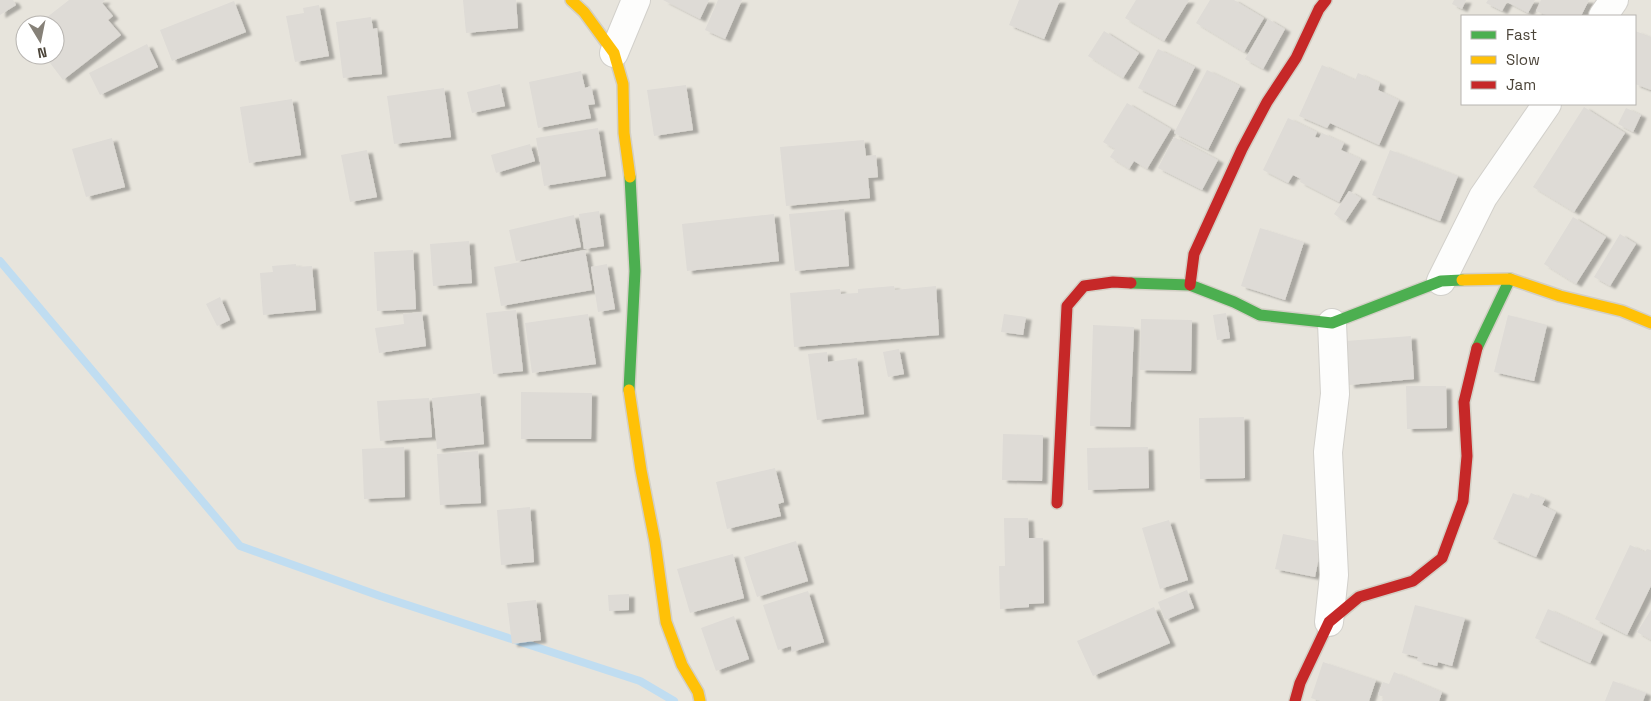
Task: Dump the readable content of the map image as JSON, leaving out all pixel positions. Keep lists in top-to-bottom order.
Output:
{
  "legend": ["Fast", "Slow", "Jam"],
  "north": "bottom"
}
